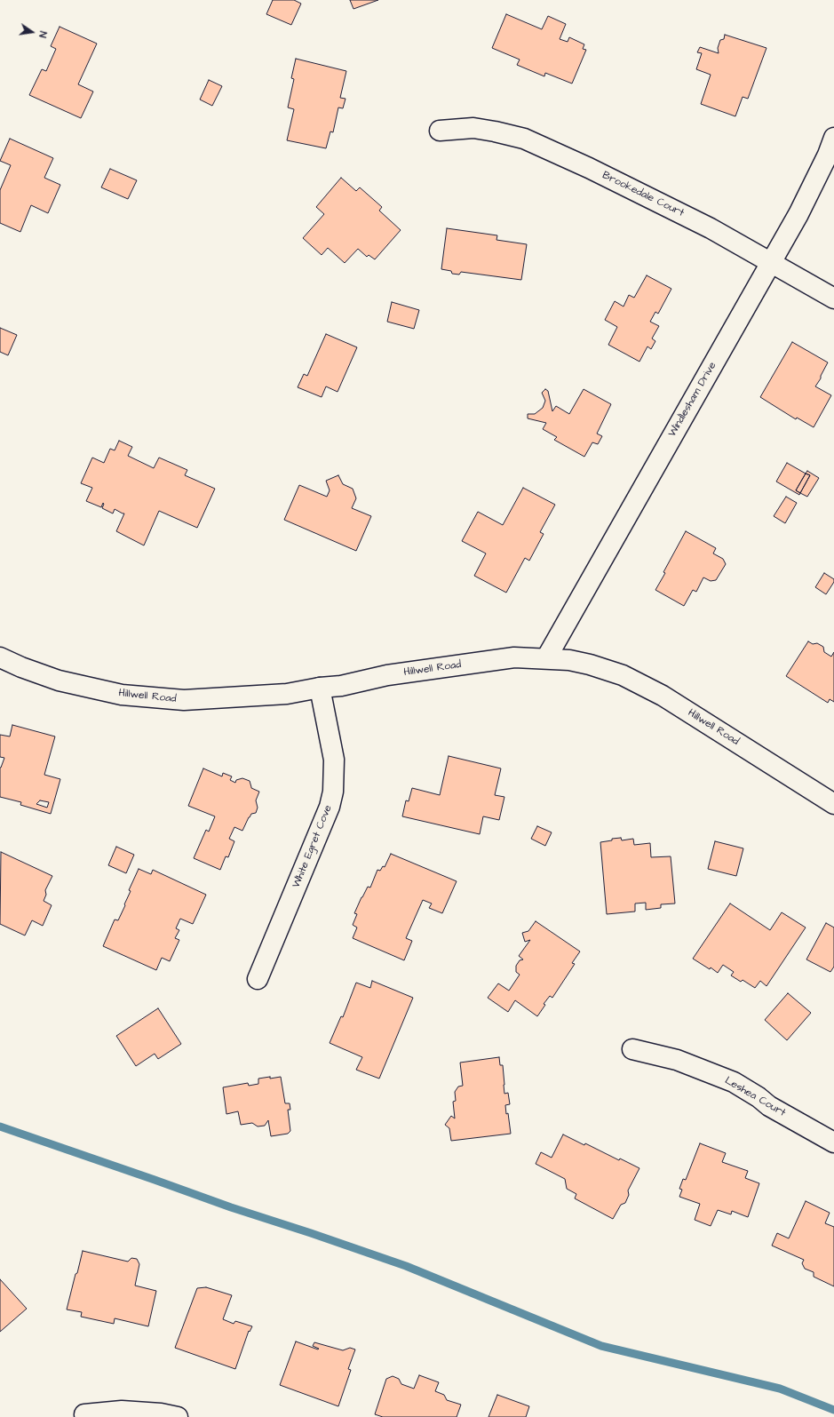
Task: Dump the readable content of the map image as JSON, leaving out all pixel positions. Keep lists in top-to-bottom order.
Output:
{
  "streets": {
    "street": [
      "Brookedale Court",
      "Windlesham Drive",
      "Hillwell Road",
      "White Egret Cove",
      "Leshea Court"
    ]
  },
  "crossings": [
    ["Brookedale Court", "Windlesham Drive"],
    ["Windlesham Drive", "Hillwell Road"],
    ["Hillwell Road", "White Egret Cove"]
  ],
  "north": "right"
}
